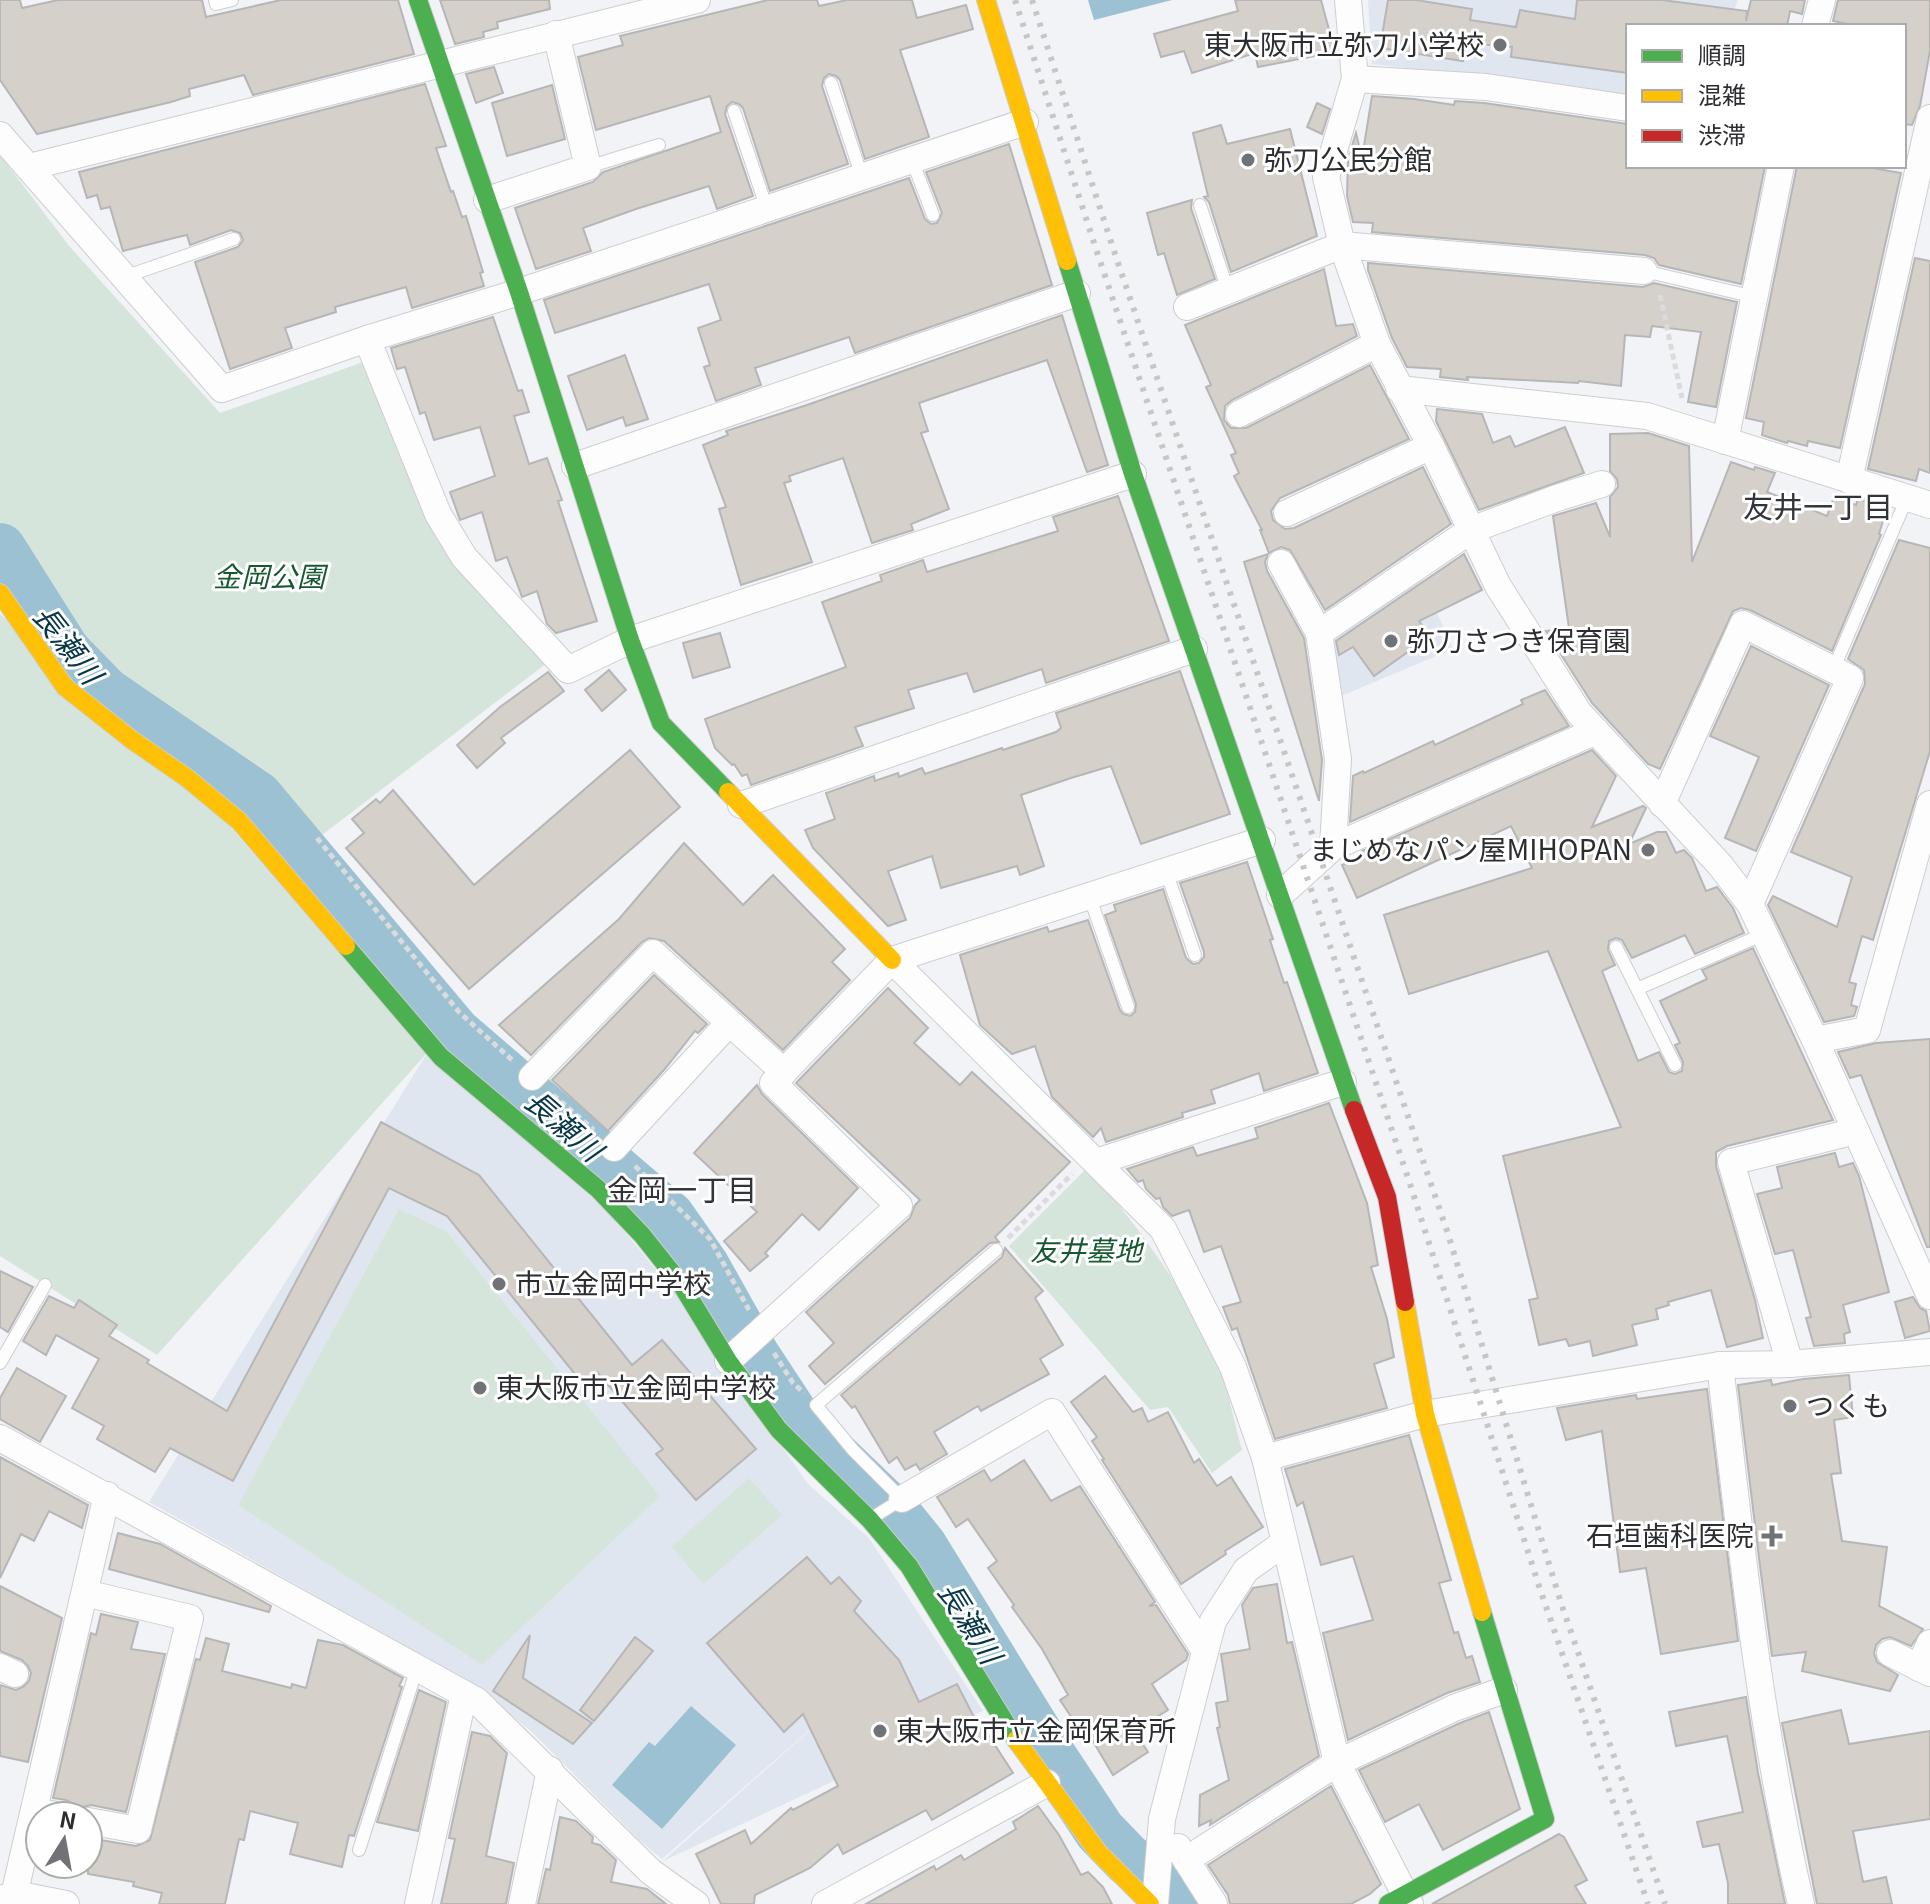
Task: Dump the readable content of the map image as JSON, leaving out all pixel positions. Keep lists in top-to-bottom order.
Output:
{
  "districts": ["友井一丁目", "金岡一丁目"],
  "water": ["長瀬川"],
  "parks": ["金岡公園", "友井墓地"],
  "places": {
    "other": [
      "東大阪市立弥刀小学校",
      "弥刀公民分館",
      "弥刀さつき保育園",
      "まじめなパン屋MIHOPAN",
      "市立金岡中学校",
      "東大阪市立金岡中学校",
      "つくも",
      "東大阪市立金岡保育所"
    ],
    "health": ["石垣歯科医院"]
  },
  "legend": ["順調", "混雑", "渋滞"],
  "north": "top"
}
